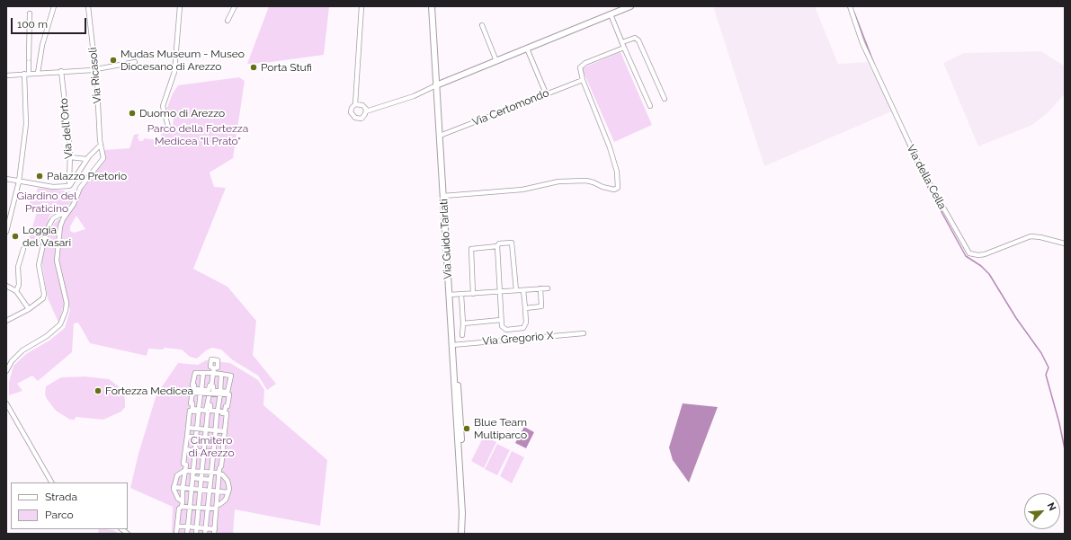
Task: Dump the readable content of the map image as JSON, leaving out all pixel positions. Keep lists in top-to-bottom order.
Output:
{
  "streets": {
    "main road": ["Via Guido Tarlati"],
    "street": [
      "Via Ricasoli",
      "Via Certomondo",
      "Via dell'Orto",
      "Via della Cella",
      "Via Gregorio X"
    ]
  },
  "crossings": [
    ["Via Certomondo", "Via Guido Tarlati"],
    ["Via Guido Tarlati", "Via Gregorio X"]
  ],
  "parks": ["Parco della Fortezza Medicea \"Il Prato\"", "Giardino del Praticino", "Cimitero di Arezzo"],
  "places": [
    "Mudas Museum - Museo Diocesano di Arezzo",
    "Porta Stufi",
    "Duomo di Arezzo",
    "Palazzo Pretorio",
    "Loggia del Vasari",
    "Fortezza Medicea",
    "Blue Team Multiparco"
  ],
  "legend": ["Strada", "Parco"],
  "scale_bar": "100 m",
  "north": "top right"
}
